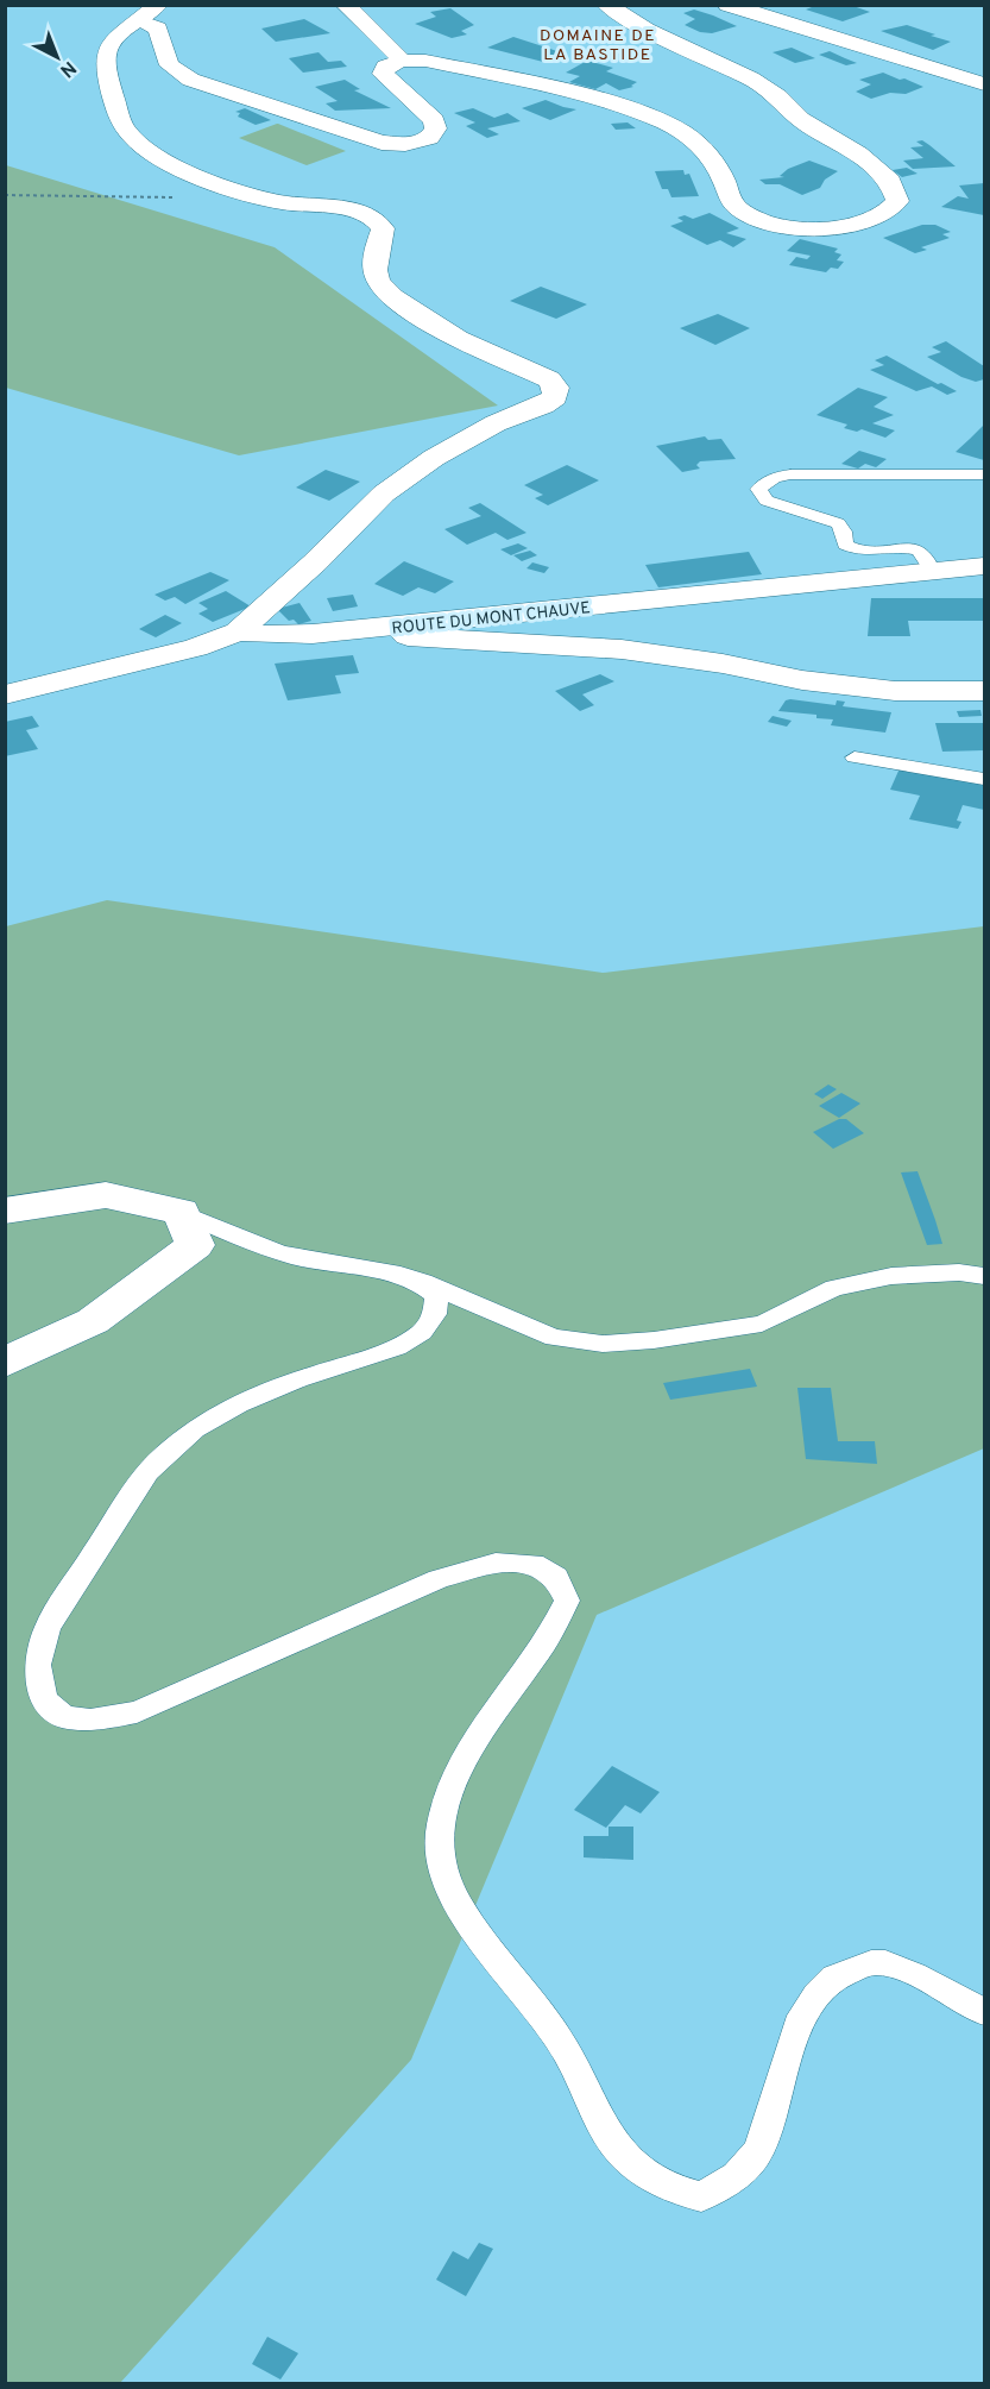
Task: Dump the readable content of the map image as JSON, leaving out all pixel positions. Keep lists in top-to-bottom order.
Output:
{
  "streets": {
    "street": ["ROUTE DU MONT CHAUVE"]
  },
  "districts": ["DOMAINE DE LA BASTIDE"],
  "north": "bottom right"
}
